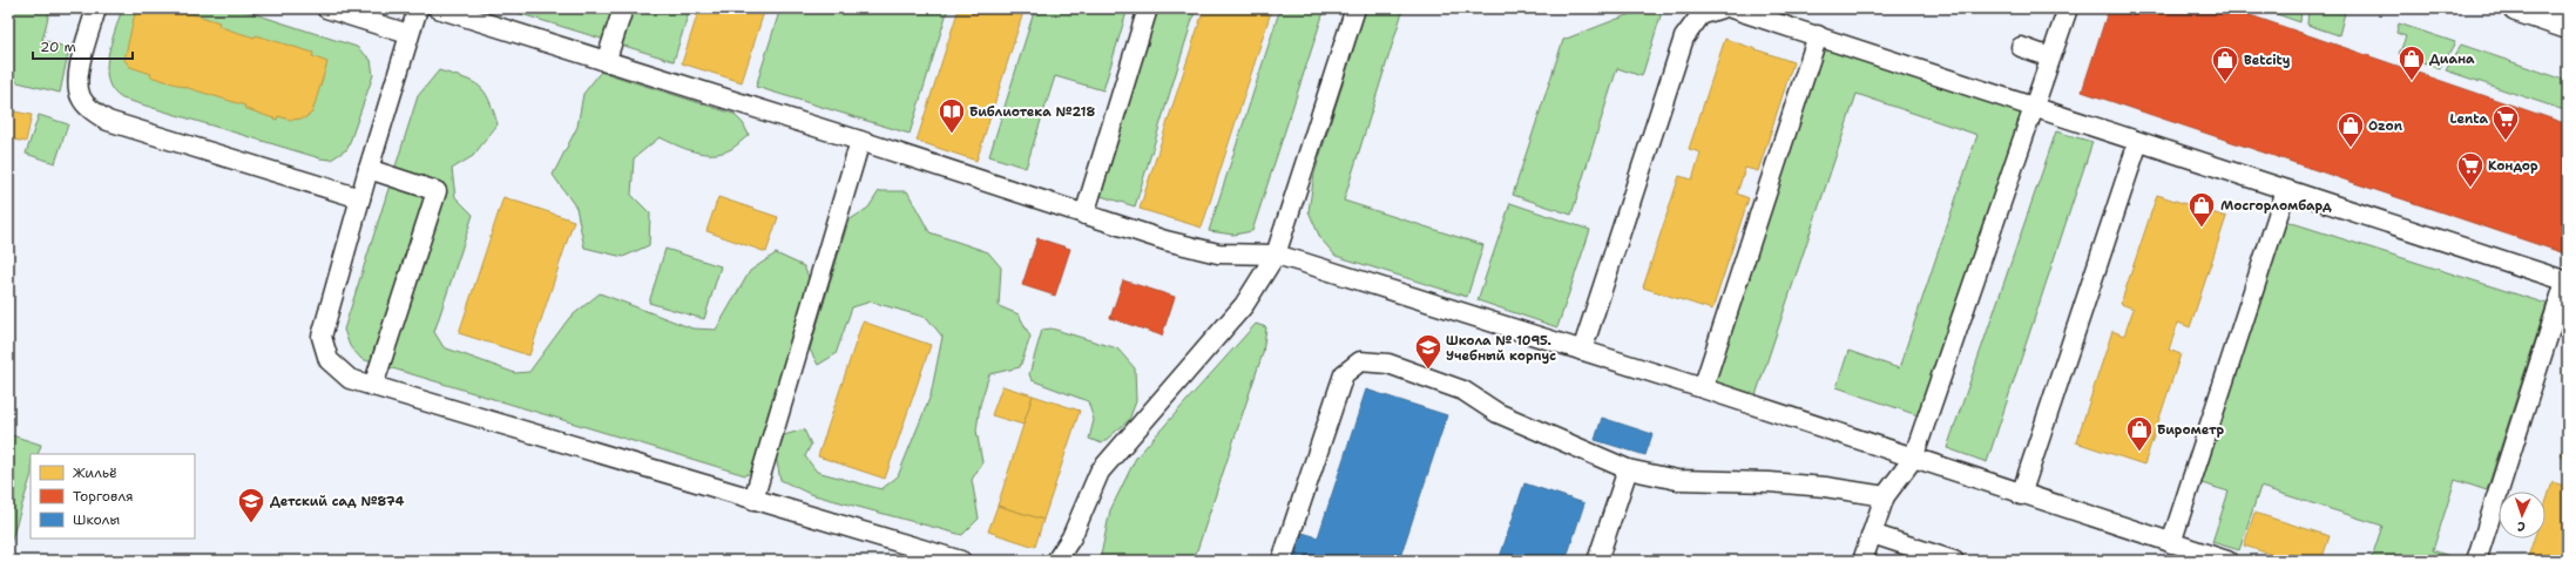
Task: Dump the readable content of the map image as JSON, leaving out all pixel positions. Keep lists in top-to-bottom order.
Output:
{
  "places": {
    "shop": [
      "Диана",
      "Betcity",
      "Ozon",
      "Мосгорломбард",
      "Бирометр"
    ],
    "library": ["Библиотека №218"],
    "supermarket": ["Lenta", "Кондор"],
    "school or university": ["Школа № 1095. Учебный корпус", "Детский сад №874"]
  },
  "legend": ["Жильё", "Торговля", "Школы"],
  "scale_bar": "20 m",
  "north": "bottom"
}
